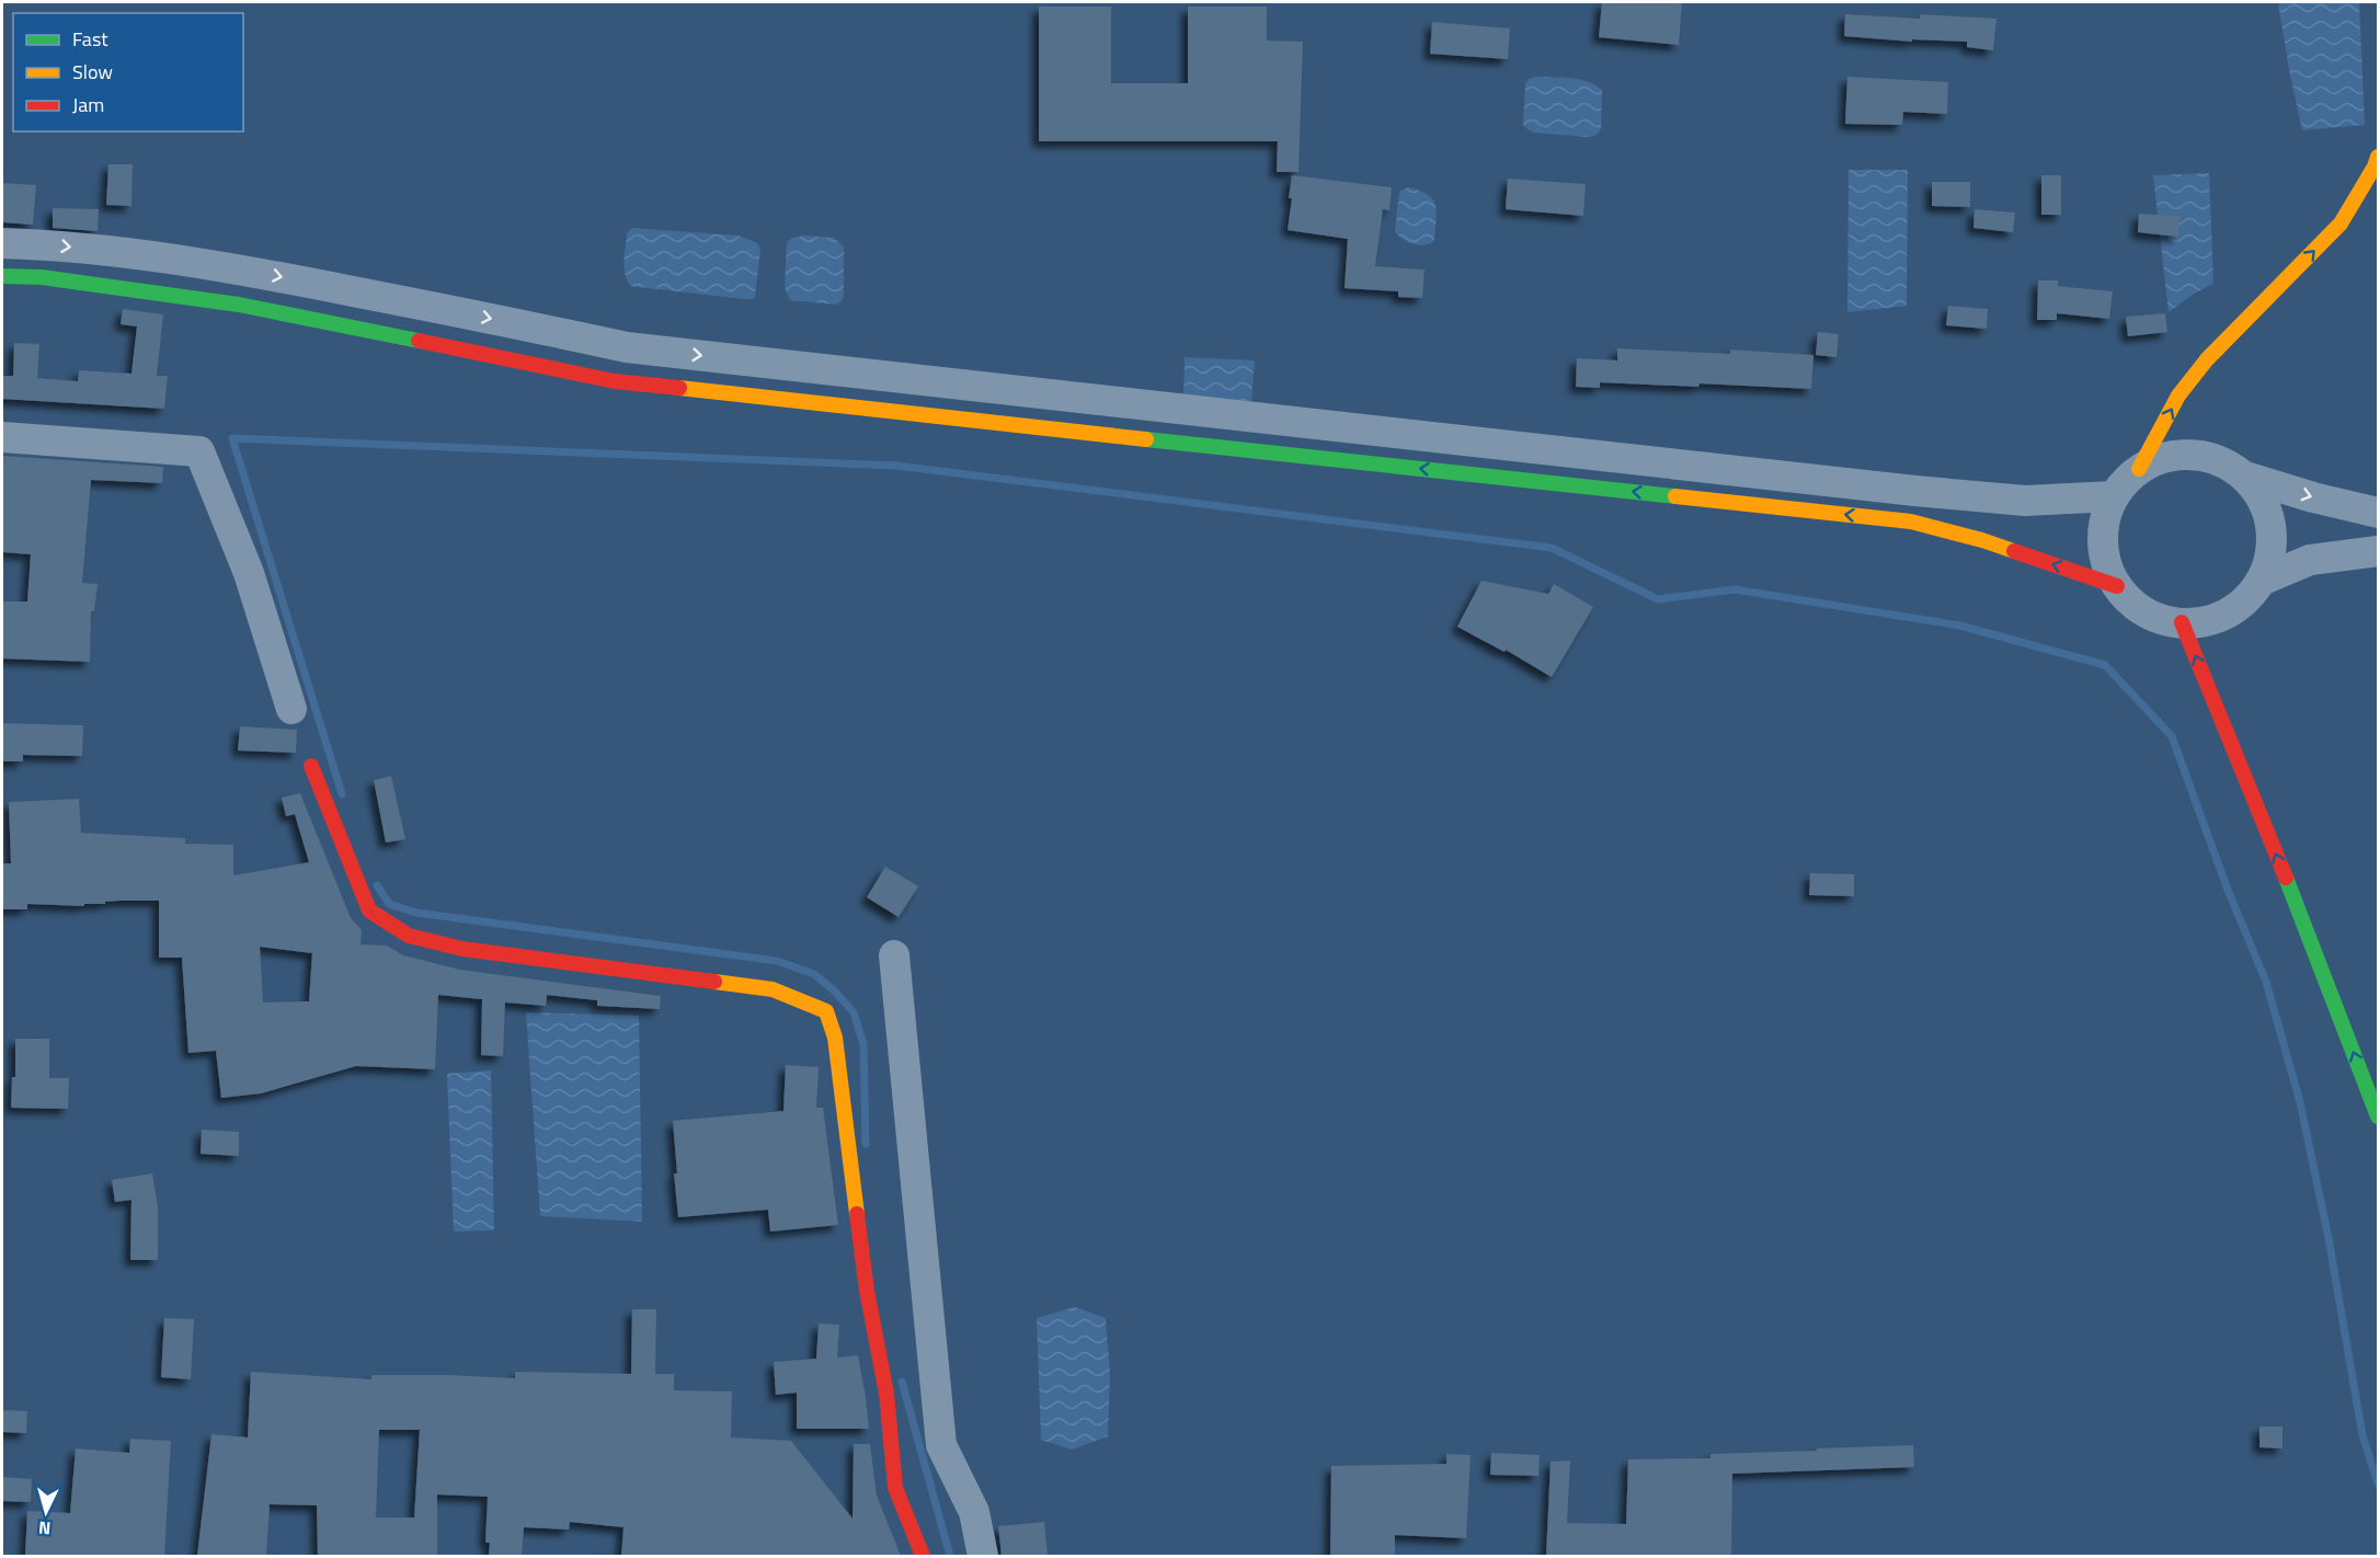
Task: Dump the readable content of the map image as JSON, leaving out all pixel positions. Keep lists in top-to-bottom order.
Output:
{
  "legend": ["Fast", "Slow", "Jam"],
  "north": "bottom"
}
